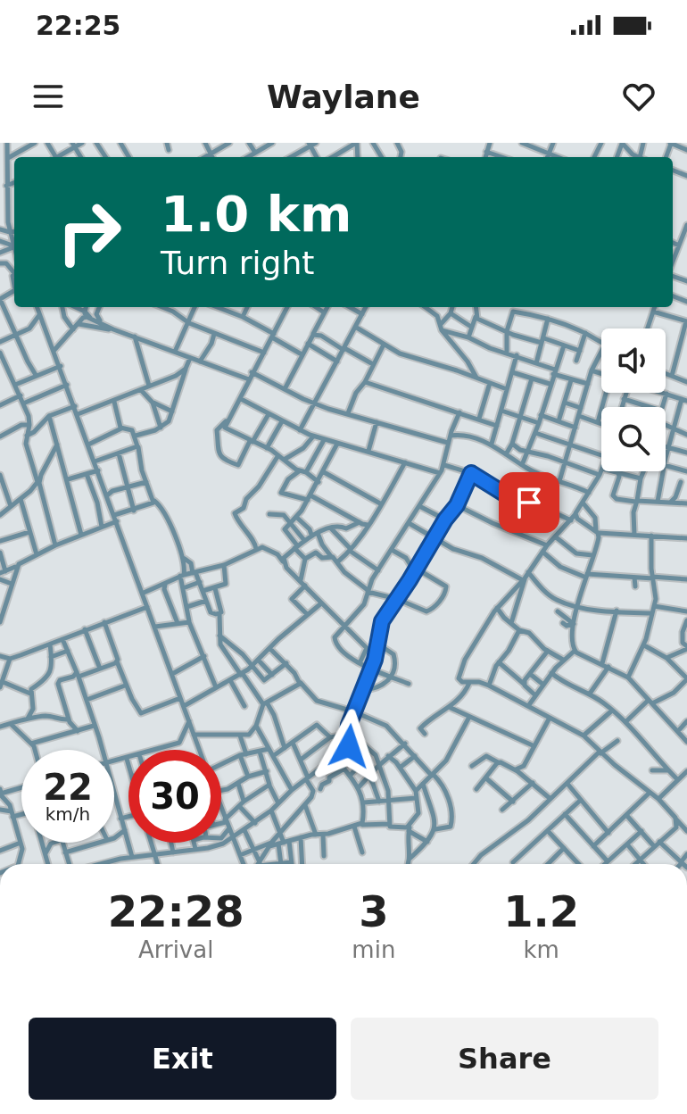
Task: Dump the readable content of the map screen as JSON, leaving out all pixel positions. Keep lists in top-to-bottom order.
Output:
{
  "page": {
    "status": "22:25",
    "header": "Waylane",
    "turn": ["1.0 km", "Turn right"],
    "speed": "22 km/h",
    "limit": "30",
    "eta": [
      "22:28",
      "Arrival",
      "3",
      "min",
      "1.2",
      "km"
    ],
    "buttons": ["Exit", "Share"]
  }
}
